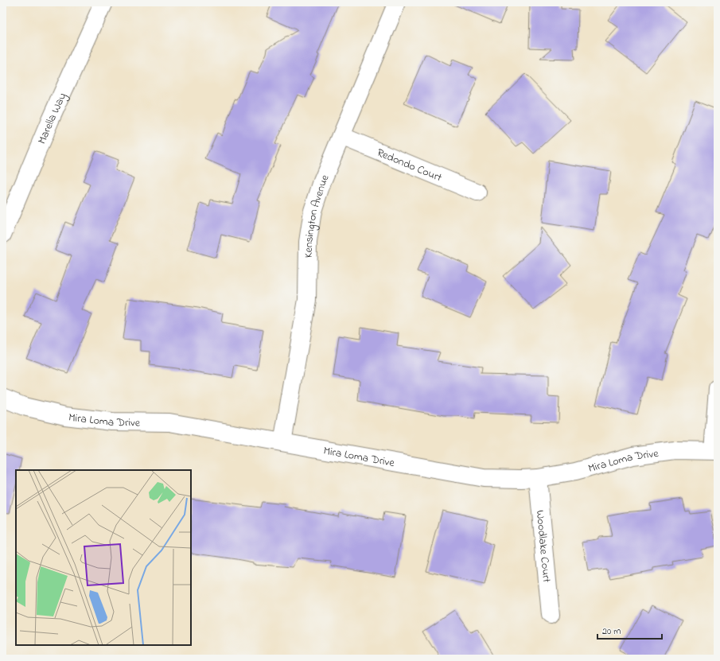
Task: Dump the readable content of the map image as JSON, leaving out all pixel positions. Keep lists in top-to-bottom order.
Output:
{
  "streets": {
    "street": [
      "Marella Way",
      "Redondo Court",
      "Kensington Avenue",
      "Mira Loma Drive",
      "Woodlake Court"
    ]
  },
  "crossings": [
    ["Redondo Court", "Kensington Avenue"],
    ["Kensington Avenue", "Mira Loma Drive"],
    ["Mira Loma Drive", "Woodlake Court"]
  ],
  "scale_bar": "20 m"
}
